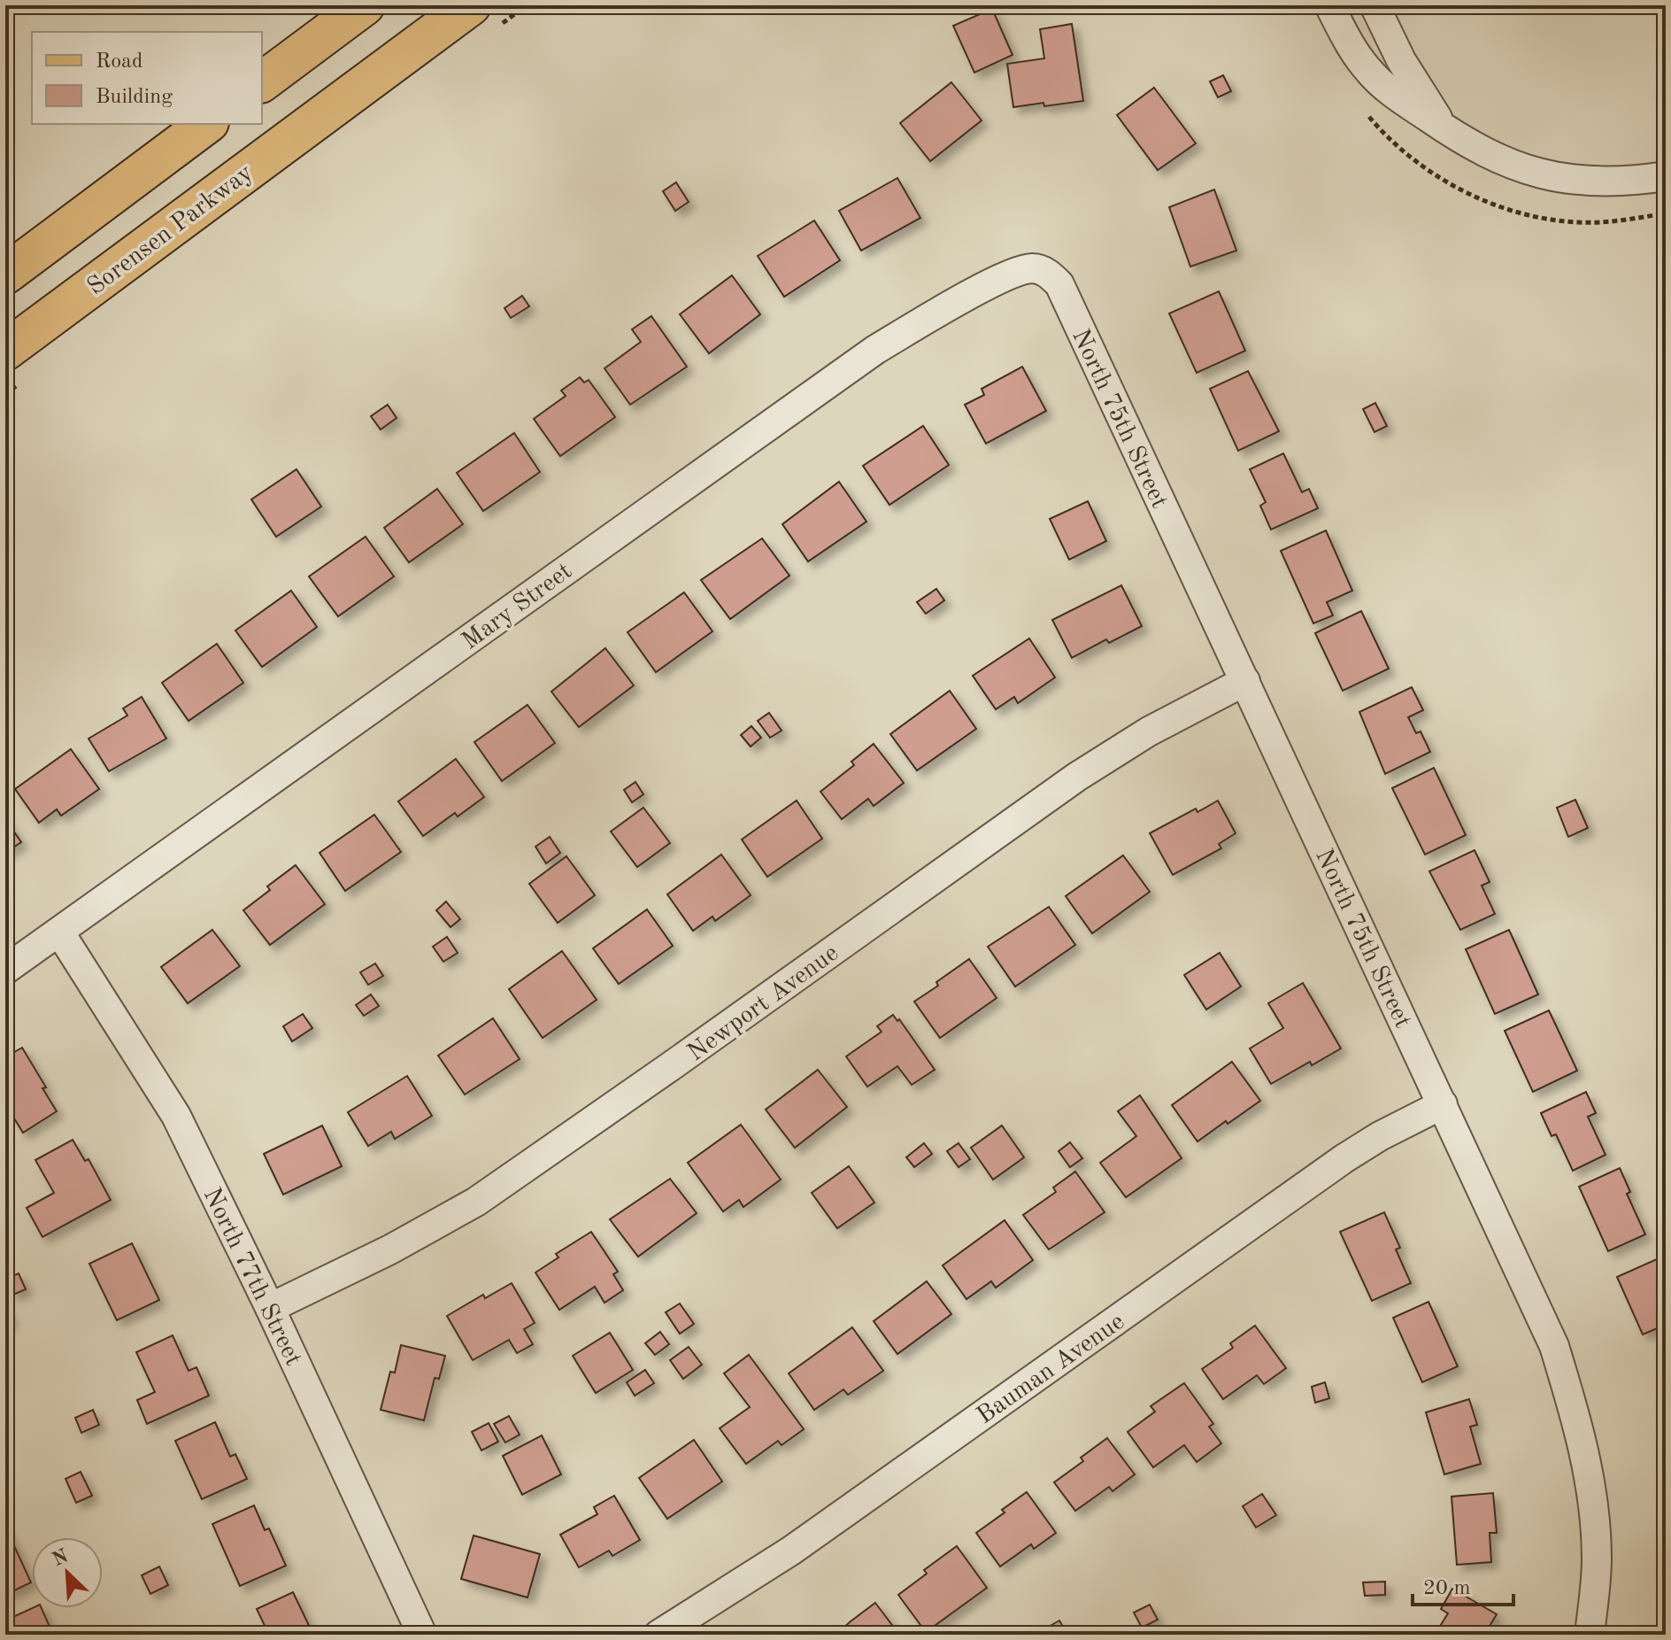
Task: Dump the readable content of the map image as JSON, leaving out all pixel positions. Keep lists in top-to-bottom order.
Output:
{
  "streets": {
    "main road": ["Sorensen Parkway"],
    "street": [
      "North 75th Street",
      "Mary Street",
      "Newport Avenue",
      "North 77th Street",
      "Bauman Avenue"
    ]
  },
  "crossings": [
    ["North 75th Street", "Mary Street"],
    ["North 75th Street", "Newport Avenue"],
    ["North 75th Street", "Bauman Avenue"],
    ["Mary Street", "North 77th Street"],
    ["Newport Avenue", "North 77th Street"]
  ],
  "legend": ["Road", "Building"],
  "scale_bar": "20 m",
  "north": "top left"
}
